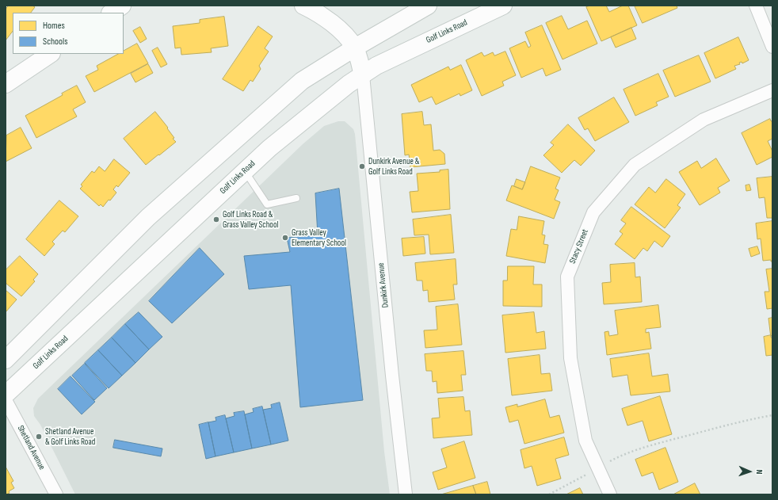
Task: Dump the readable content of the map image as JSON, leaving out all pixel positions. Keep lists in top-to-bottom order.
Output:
{
  "streets": {
    "main road": ["Golf Links Road"],
    "street": ["Stacy Street", "Dunkirk Avenue", "Shetland Avenue"]
  },
  "crossings": [
    ["Golf Links Road", "Dunkirk Avenue"]
  ],
  "places": [
    "Dunkirk Avenue & Golf Links Road",
    "Golf Links Road & Grass Valley School",
    "Grass Valley Elementary School",
    "Shetland Avenue & Golf Links Road"
  ],
  "legend": ["Homes", "Schools"],
  "north": "right"
}
